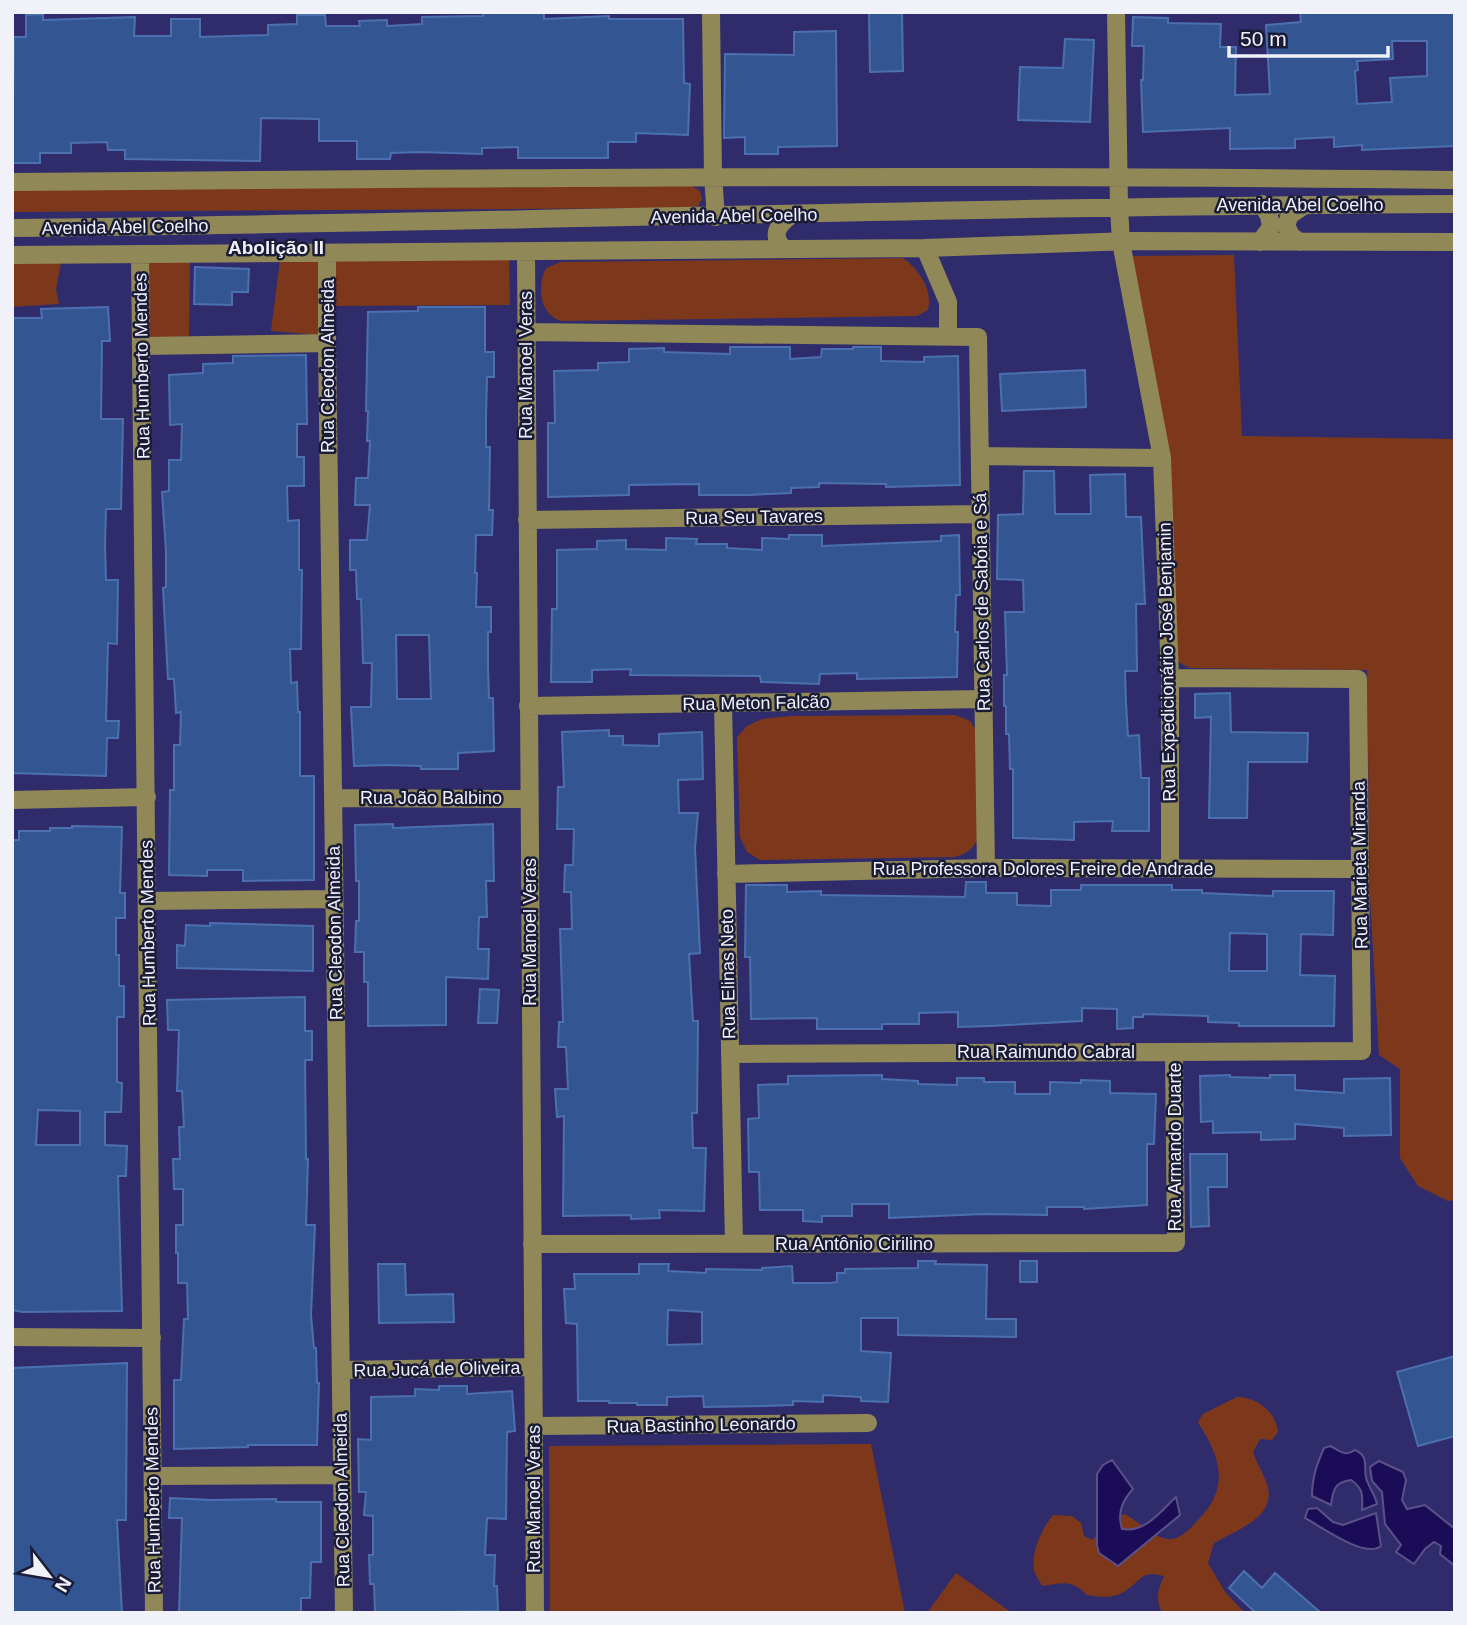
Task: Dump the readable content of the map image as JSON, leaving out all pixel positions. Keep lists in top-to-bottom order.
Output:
{
  "streets": {
    "street": [
      "Avenida Abel Coelho",
      "Rua Manoel Veras",
      "Rua Humberto Mendes",
      "Rua Cleodon Almeida",
      "Rua Seu Tavares",
      "Rua Carlos de Sabóia e Sá",
      "Rua Expedicionário José Benjamin",
      "Rua Meton Falcão",
      "Rua João Balbino",
      "Rua Marieta Miranda",
      "Rua Professora Dolores Freire de Andrade",
      "Rua Elinas Neto",
      "Rua Raimundo Cabral",
      "Rua Armando Duarte",
      "Rua Antônio Cirilino",
      "Rua Jucá de Oliveira",
      "Rua Bastinho Leonardo"
    ]
  },
  "crossings": [
    ["Avenida Abel Coelho", "Rua Manoel Veras"],
    ["Avenida Abel Coelho", "Rua Humberto Mendes"],
    ["Avenida Abel Coelho", "Rua Cleodon Almeida"],
    ["Avenida Abel Coelho", "Rua Expedicionário José Benjamin"],
    ["Rua Manoel Veras", "Rua Seu Tavares"],
    ["Rua Manoel Veras", "Rua Meton Falcão"],
    ["Rua Manoel Veras", "Rua João Balbino"],
    ["Rua Manoel Veras", "Rua Antônio Cirilino"],
    ["Rua Manoel Veras", "Rua Jucá de Oliveira"],
    ["Rua Manoel Veras", "Rua Bastinho Leonardo"],
    ["Rua Cleodon Almeida", "Rua João Balbino"],
    ["Rua Cleodon Almeida", "Rua Jucá de Oliveira"],
    ["Rua Seu Tavares", "Rua Carlos de Sabóia e Sá"],
    ["Rua Carlos de Sabóia e Sá", "Rua Meton Falcão"],
    ["Rua Carlos de Sabóia e Sá", "Rua Professora Dolores Freire de Andrade"],
    ["Rua Expedicionário José Benjamin", "Rua Marieta Miranda"],
    ["Rua Expedicionário José Benjamin", "Rua Professora Dolores Freire de Andrade"],
    ["Rua Meton Falcão", "Rua Elinas Neto"],
    ["Rua Marieta Miranda", "Rua Professora Dolores Freire de Andrade"],
    ["Rua Marieta Miranda", "Rua Raimundo Cabral"],
    ["Rua Professora Dolores Freire de Andrade", "Rua Elinas Neto"],
    ["Rua Elinas Neto", "Rua Raimundo Cabral"],
    ["Rua Elinas Neto", "Rua Antônio Cirilino"],
    ["Rua Raimundo Cabral", "Rua Armando Duarte"],
    ["Rua Armando Duarte", "Rua Antônio Cirilino"]
  ],
  "districts": ["Abolição II"],
  "scale_bar": "50 m",
  "north": "bottom right"
}
